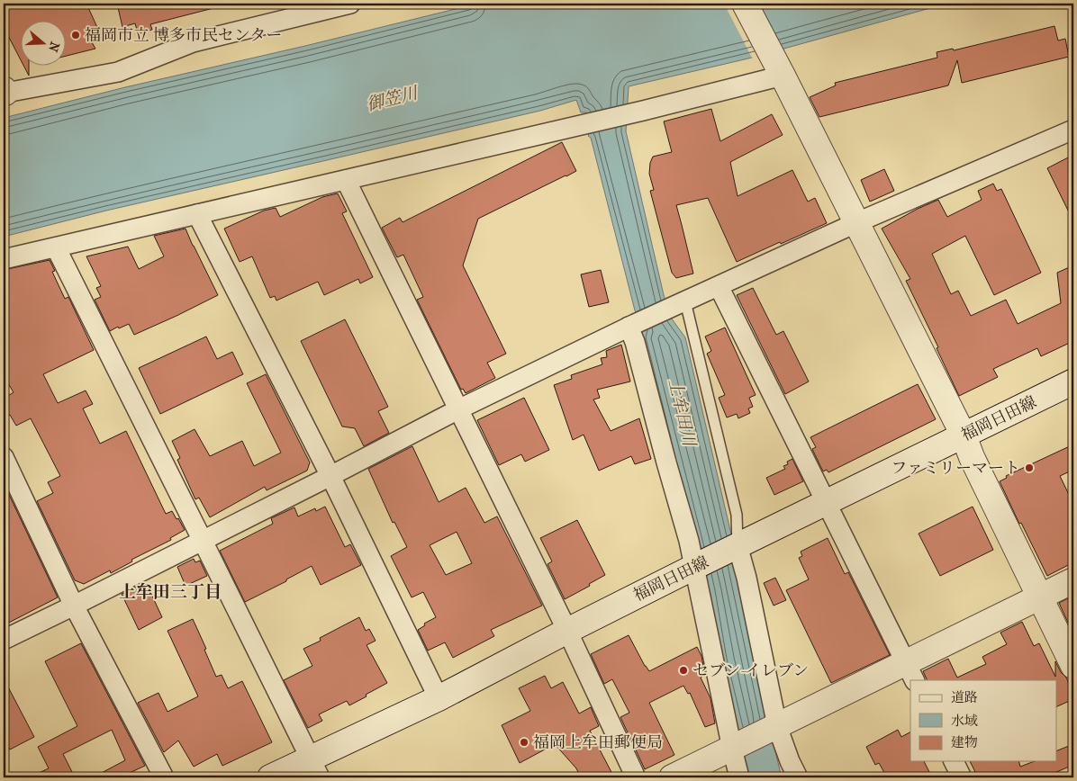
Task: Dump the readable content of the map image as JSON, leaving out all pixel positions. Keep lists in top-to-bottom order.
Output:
{
  "streets": {
    "street": ["福岡日田線"]
  },
  "districts": ["上牟田三丁目"],
  "water": ["御笠川", "上牟田川"],
  "places": [
    "福岡市立 博多市民センター",
    "ファミリーマート",
    "セブン-イレブン",
    "福岡上牟田郵便局"
  ],
  "legend": ["道路", "水域", "建物"],
  "north": "right"
}
